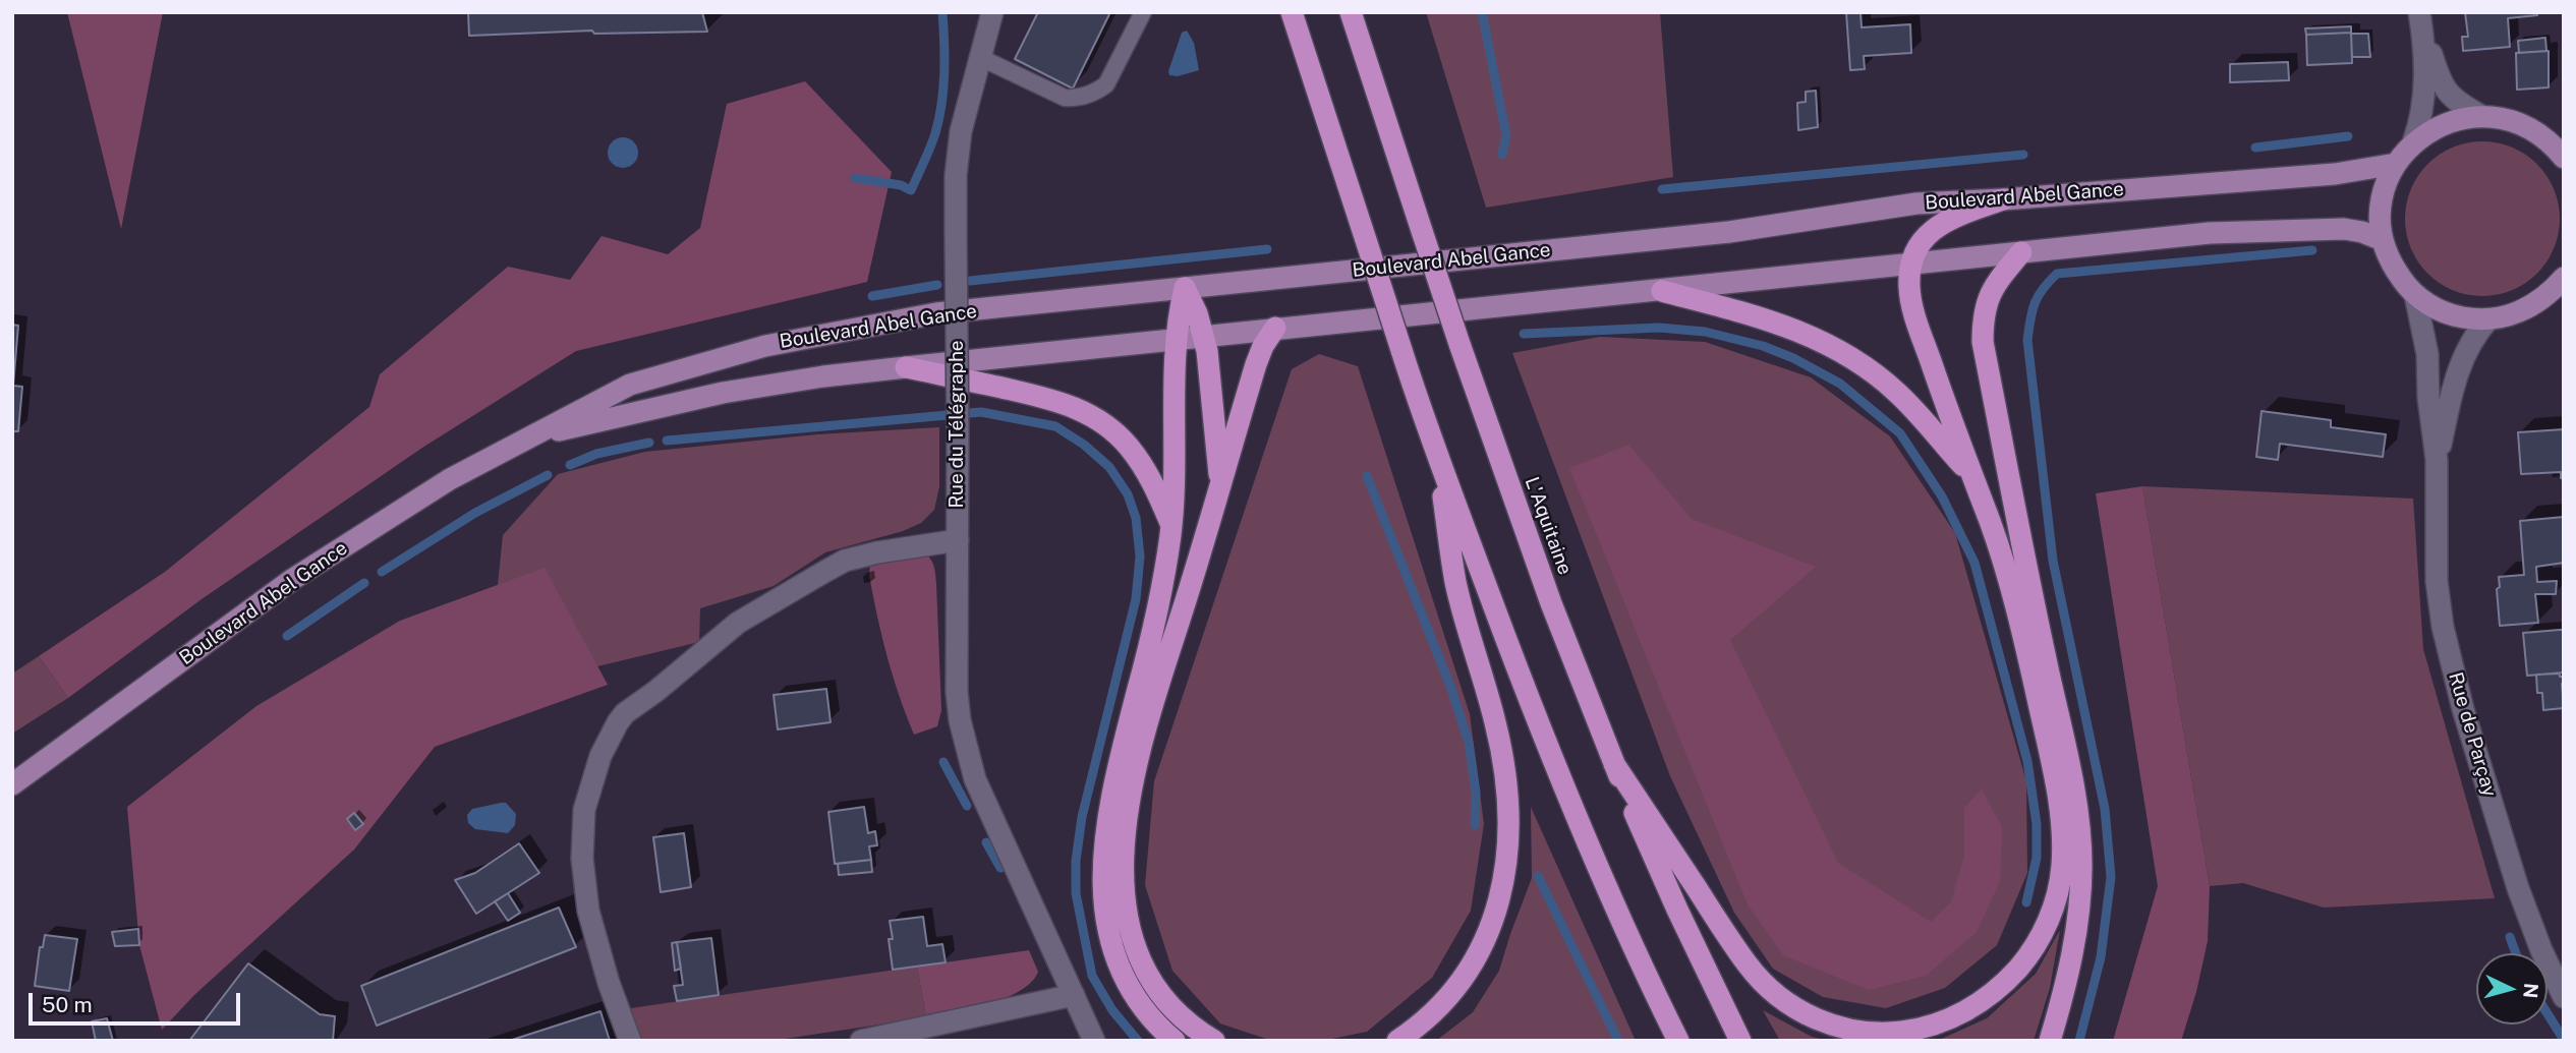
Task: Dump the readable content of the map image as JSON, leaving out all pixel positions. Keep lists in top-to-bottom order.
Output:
{
  "streets": {
    "highway": ["L'Aquitaine"],
    "main road": ["Boulevard Abel Gance"],
    "street": ["Rue du Télégraphe", "Rue de Parçay"]
  },
  "scale_bar": "50 m",
  "north": "right"
}
